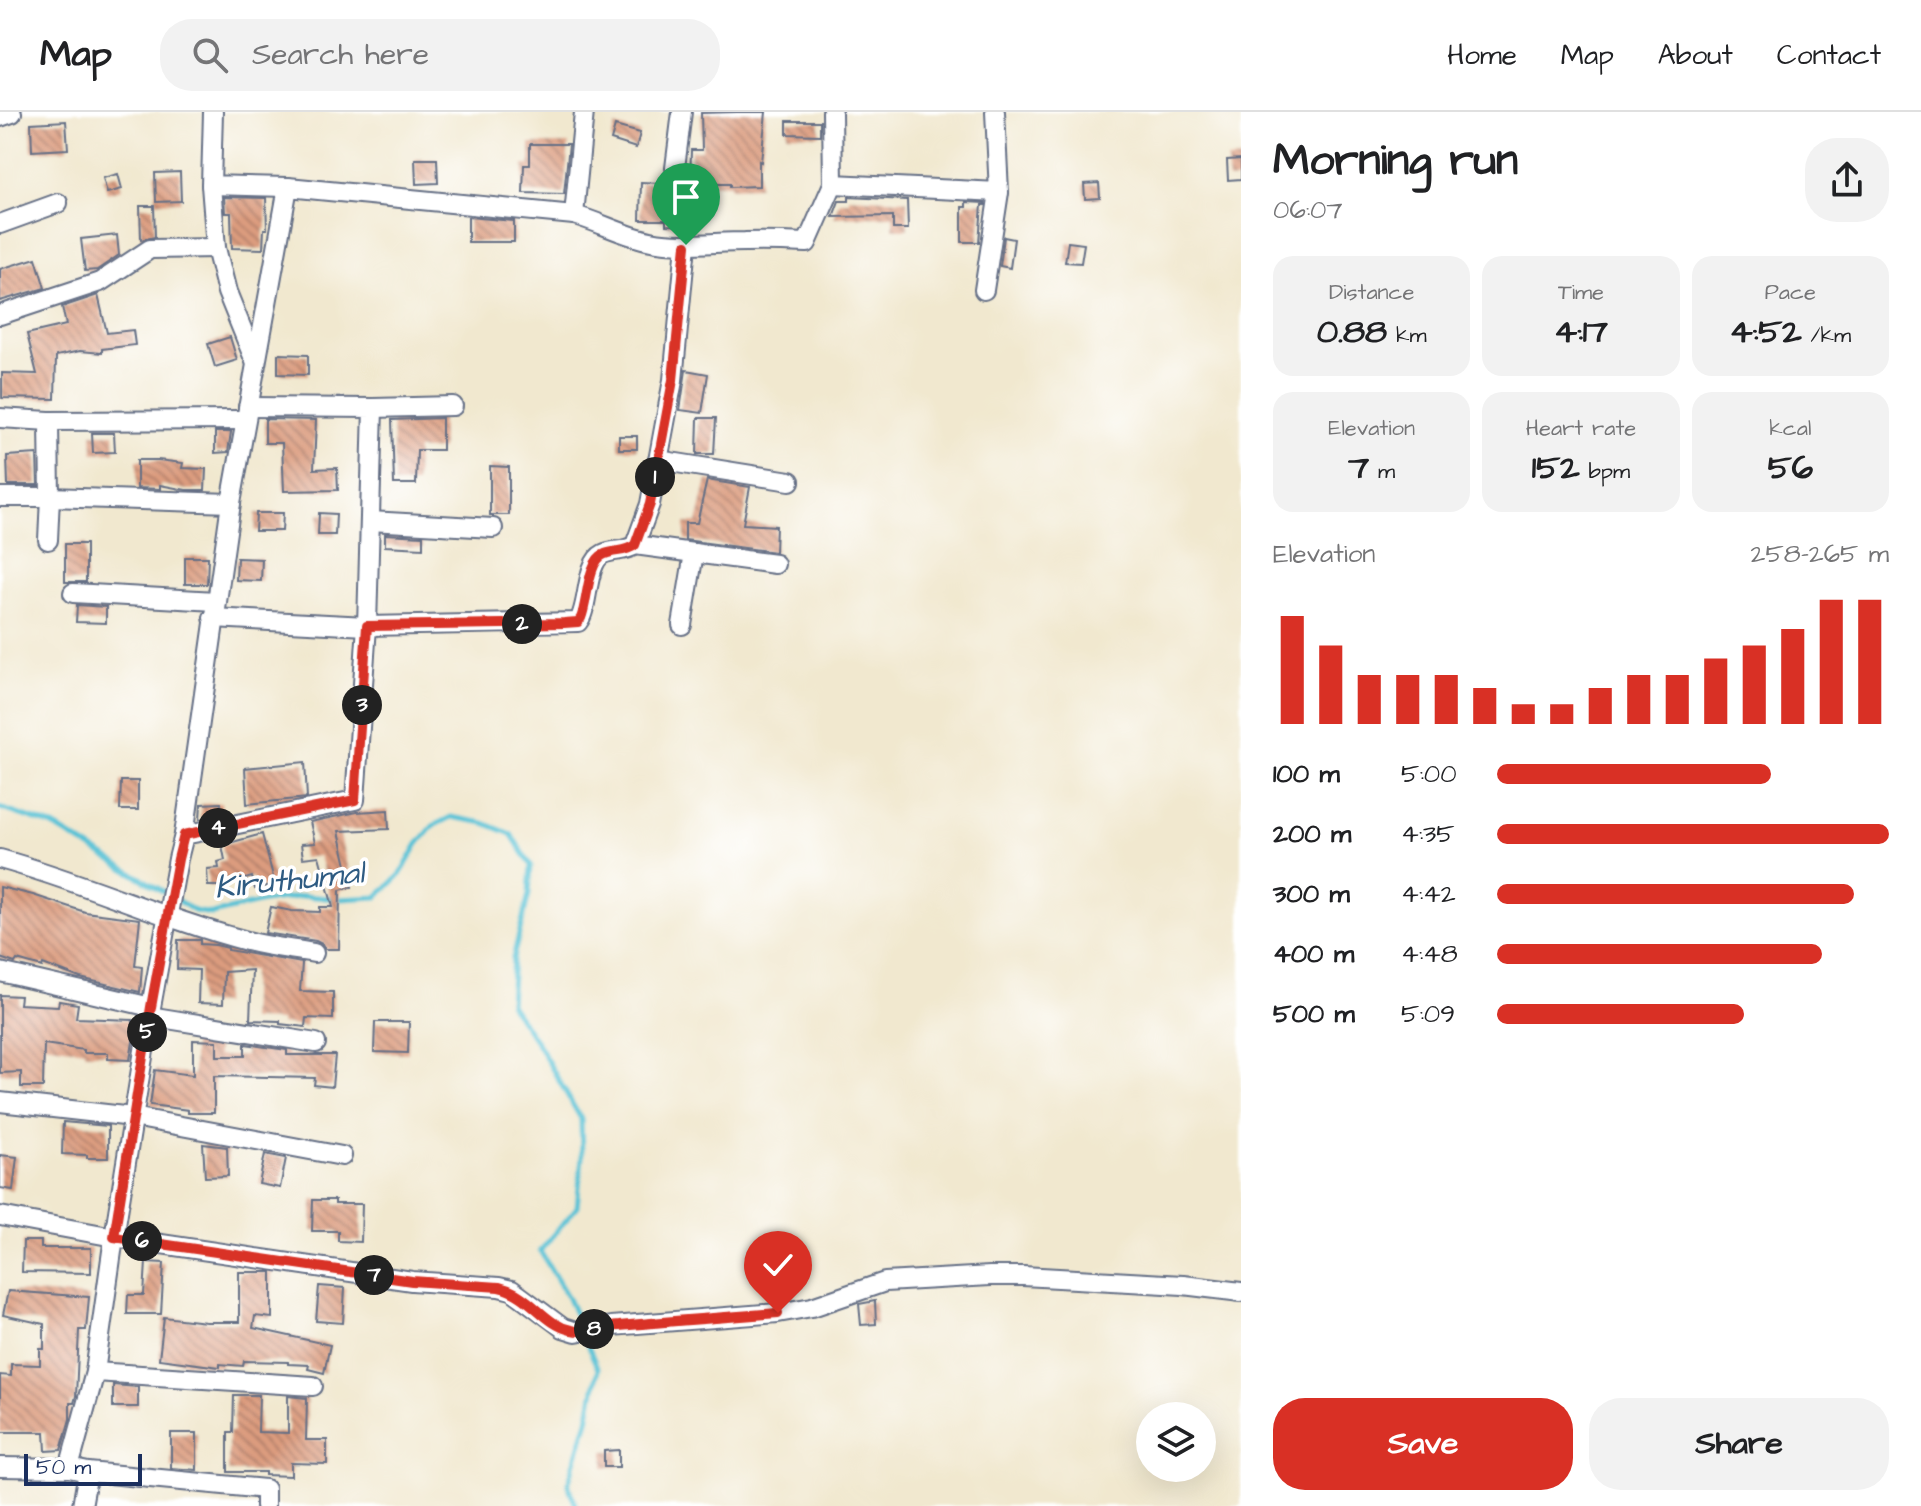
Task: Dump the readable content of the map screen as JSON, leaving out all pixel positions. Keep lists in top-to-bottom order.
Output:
{
  "water": ["Kiruthumal"],
  "scale_bar": "50 m",
  "page": {
    "header": "Map",
    "search": "Search here",
    "nav": [
      "Home",
      "Map",
      "About",
      "Contact"
    ],
    "heading": ["Morning run", "06:07"],
    "stats": [
      ["Distance", "0.88 km"],
      ["Time", "4:17"],
      ["Pace", "4:52 /km"],
      ["Elevation", "7 m"],
      ["Heart rate", "152 bpm"],
      ["kcal", "56"]
    ],
    "pins": [
      "1",
      "2",
      "3",
      "4",
      "5",
      "6",
      "7",
      "8"
    ],
    "chart": ["Elevation", "258–265 m"],
    "list": [
      {
        "name": "100 m",
        "note": "5:00"
      },
      {
        "name": "200 m",
        "note": "4:35"
      },
      {
        "name": "300 m",
        "note": "4:42"
      },
      {
        "name": "400 m",
        "note": "4:48"
      },
      {
        "name": "500 m",
        "note": "5:09"
      }
    ],
    "buttons": ["Save", "Share"],
    "scale": "50 m"
  }
}
